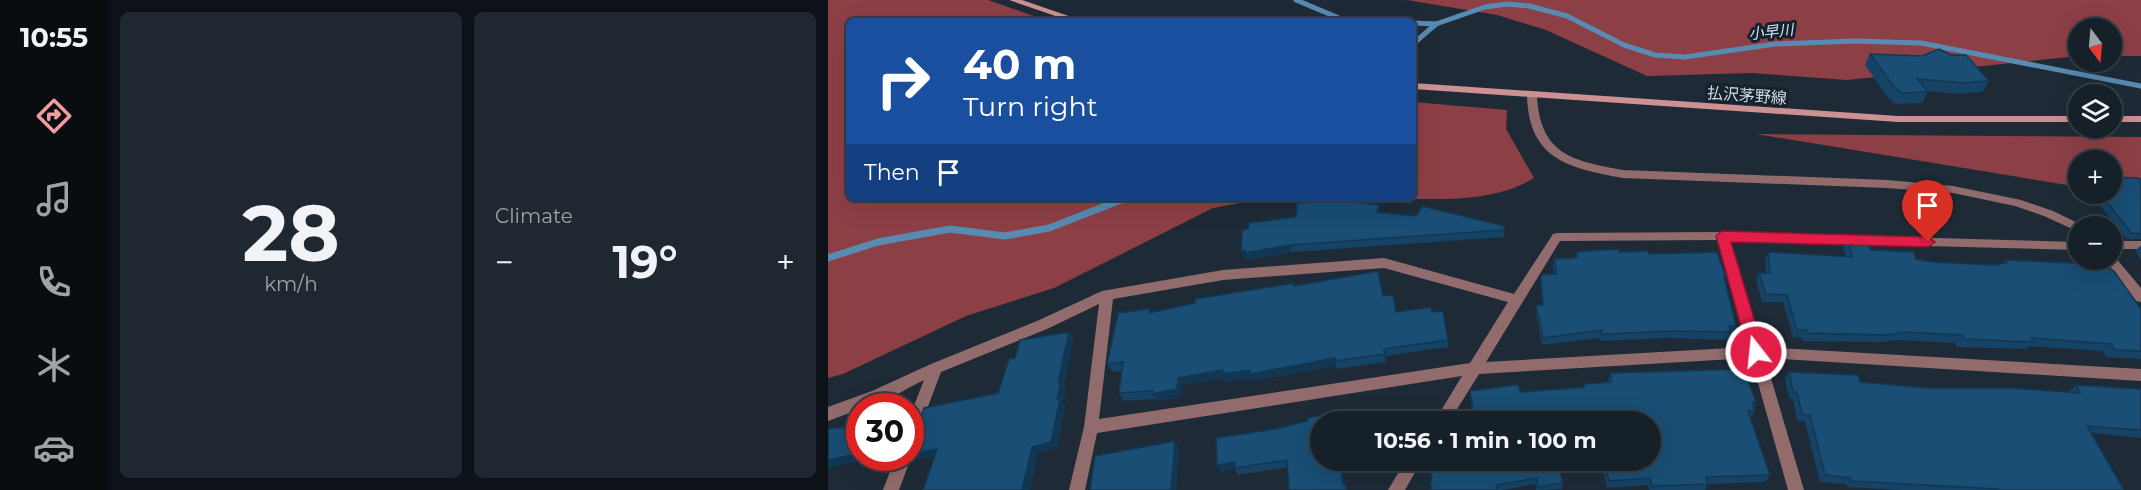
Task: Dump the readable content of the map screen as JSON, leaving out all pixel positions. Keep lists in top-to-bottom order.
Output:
{
  "streets": {
    "main road": ["払沢茅野線"]
  },
  "water": ["小早川"],
  "north": "bottom",
  "page": {
    "tabs": "10:55",
    "tile": [
      ["28", "km/h"],
      "Climate"
    ],
    "map_buttons": ["+", "−"],
    "turn": ["40 m", "Turn right"],
    "then": "Then",
    "heat": ["−", "19°", "+"],
    "limit": "30",
    "trip": "10:56 · 1 min · 100 m"
  }
}
